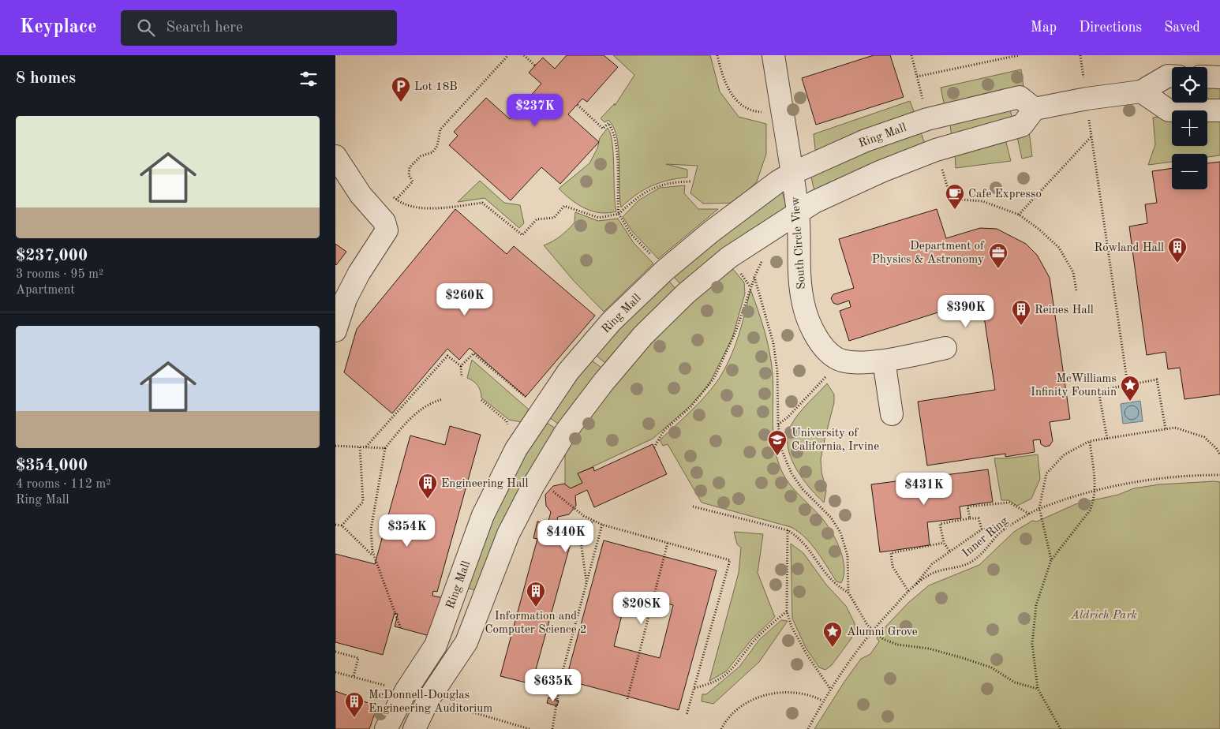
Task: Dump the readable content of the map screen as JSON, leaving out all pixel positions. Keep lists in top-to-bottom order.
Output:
{
  "streets": {
    "street": ["Ring Mall", "South Circle View"],
    "path": ["Inner Ring"]
  },
  "crossings": [
    ["Ring Mall", "South Circle View"]
  ],
  "parks": ["Aldrich Park"],
  "places": {
    "parking": ["Lot 18B"],
    "cafe": ["Cafe Expresso"],
    "building": [
      "Rowland Hall",
      "Reines Hall",
      "Engineering Hall",
      "Information and Computer Science 2",
      "McDonnell-Douglas Engineering Auditorium"
    ],
    "office": ["Department of Physics & Astronomy"],
    "place": ["McWilliams Infinity Fountain", "Alumni Grove"],
    "school or university": ["University of California, Irvine"]
  },
  "page": {
    "header": "Keyplace",
    "search": "Search here",
    "nav": ["Map", "Directions", "Saved"],
    "heading": "8 homes",
    "map_buttons": ["+", "−"],
    "price": [
      "$237K",
      "$260K",
      "$390K",
      "$431K",
      "$354K",
      "$440K",
      "$208K",
      "$635K"
    ],
    "list": [
      {
        "name": "$237,000",
        "note": "3 rooms · 95 m² · Apartment"
      },
      {
        "name": "$354,000",
        "note": "4 rooms · 112 m² · Ring Mall"
      }
    ]
  }
}
